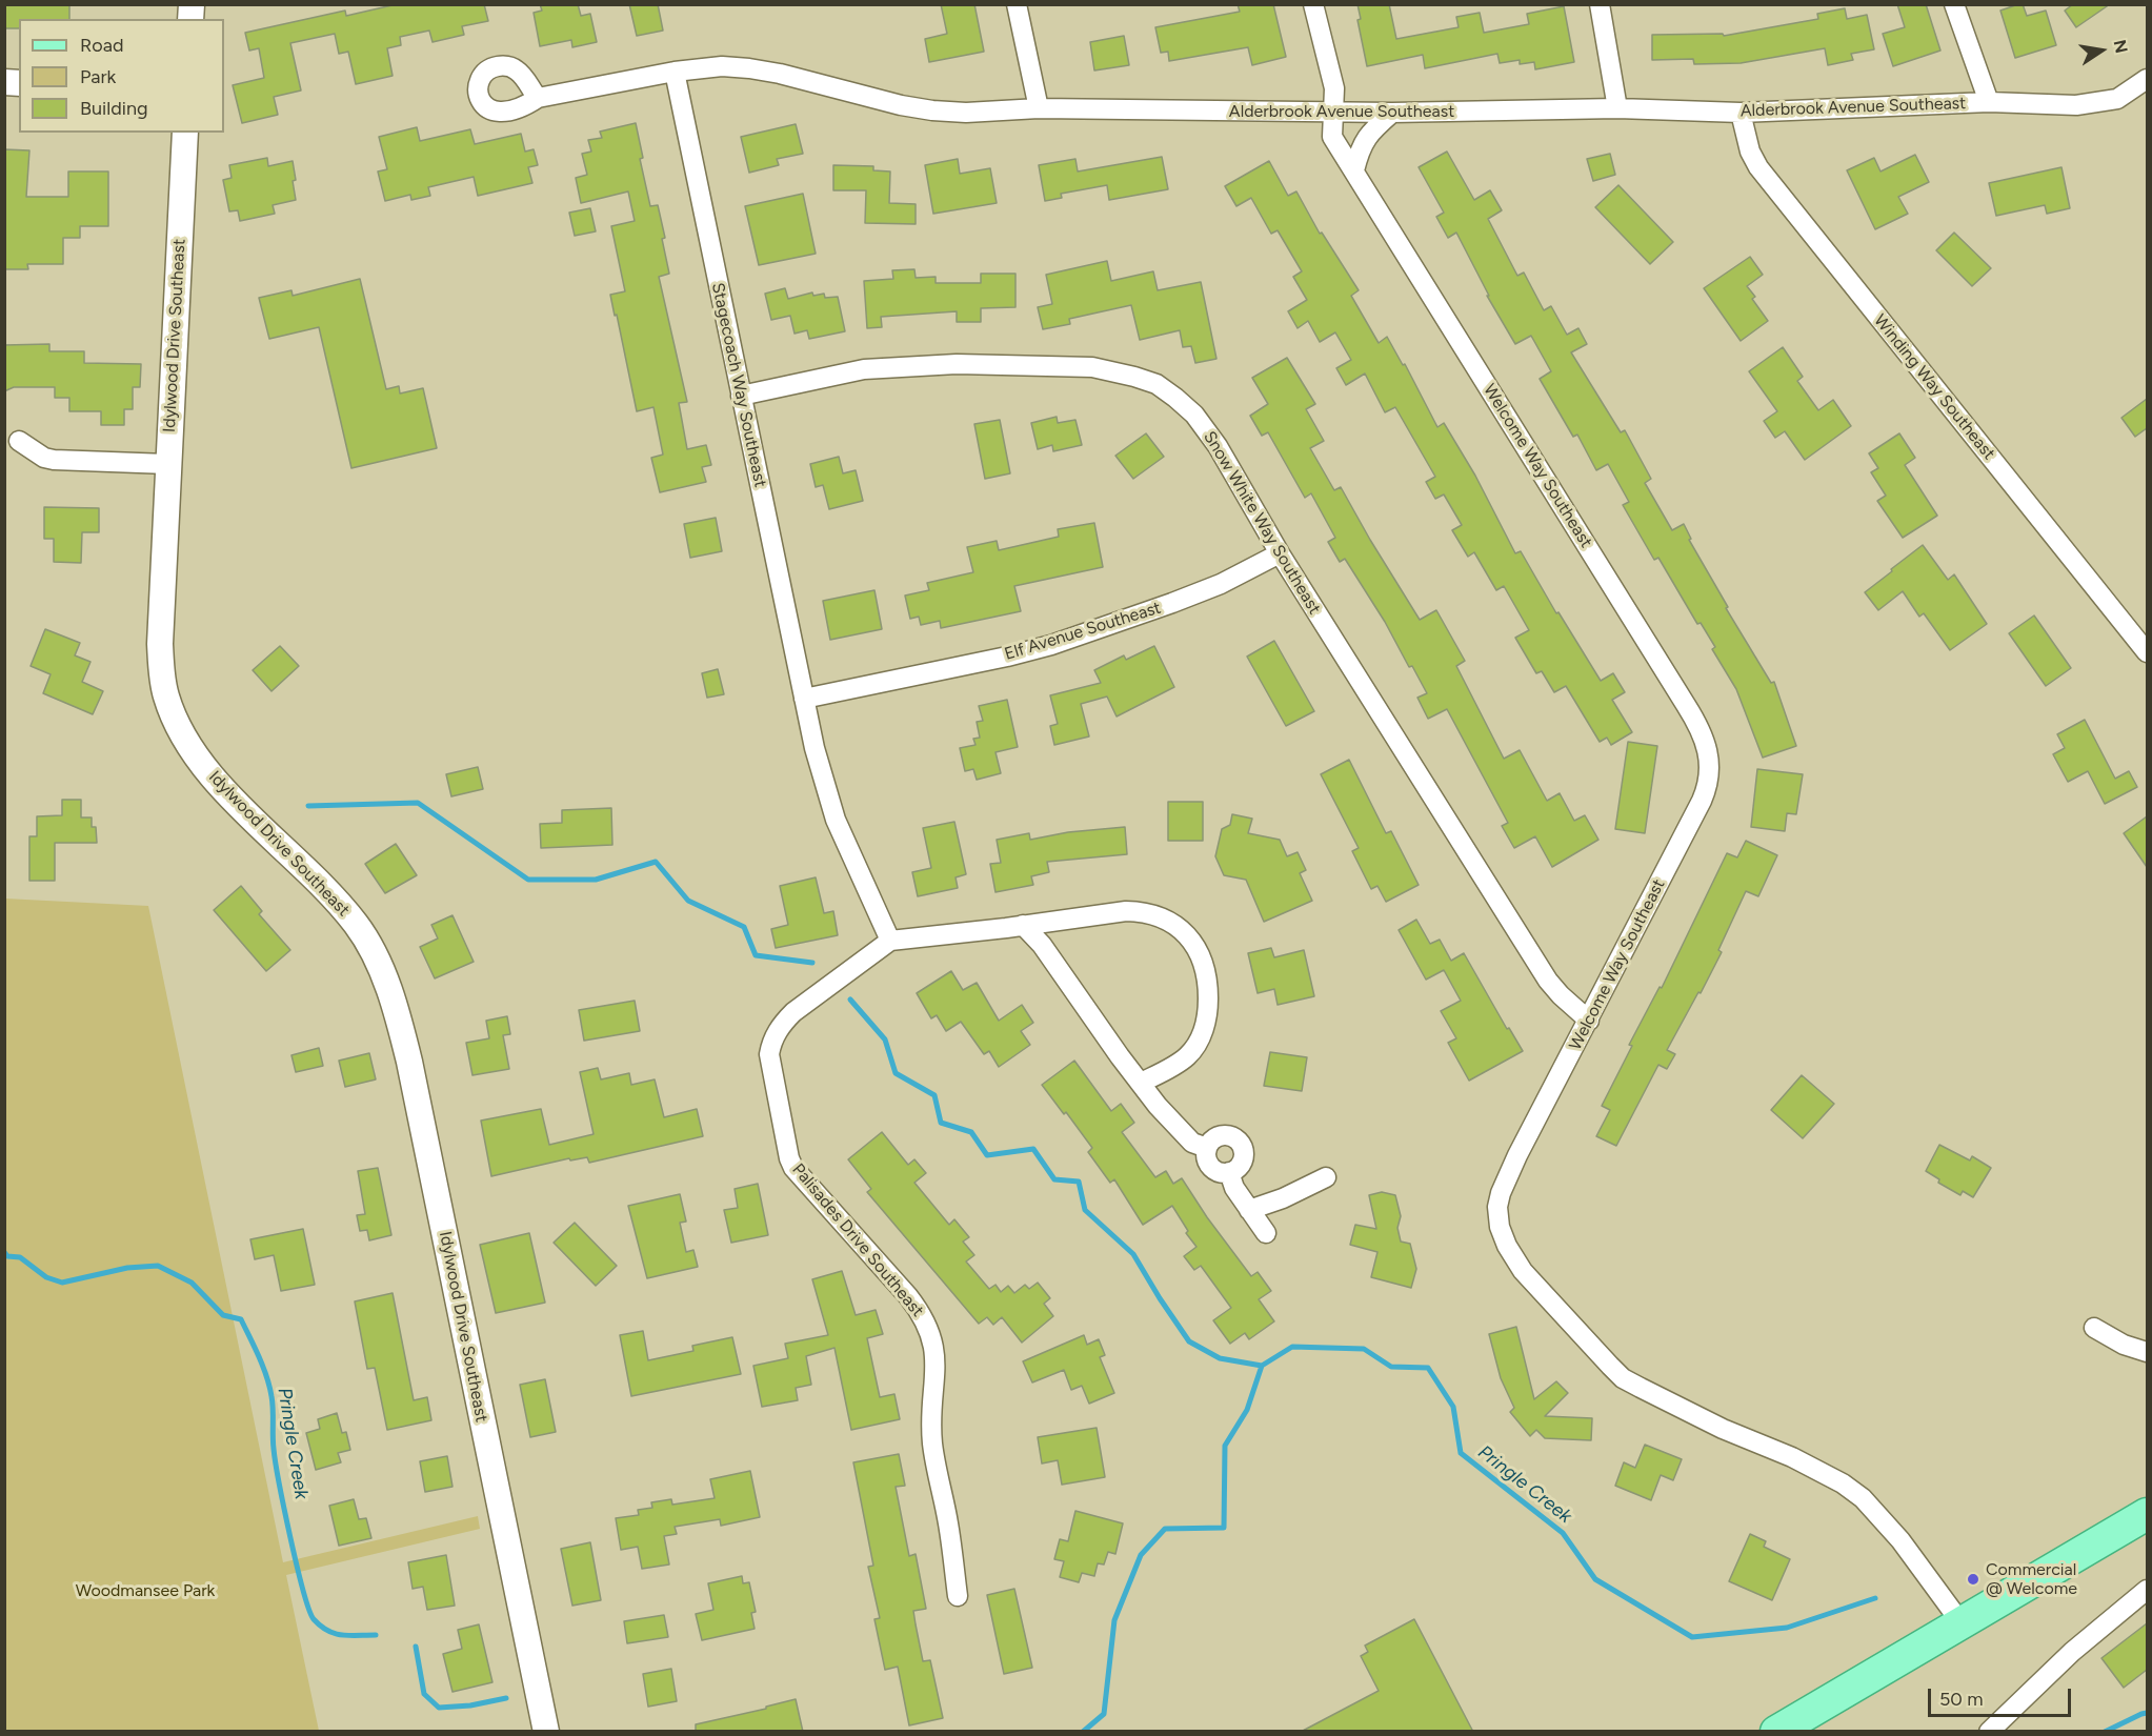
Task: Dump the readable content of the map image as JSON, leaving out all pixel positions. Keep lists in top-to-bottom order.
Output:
{
  "streets": {
    "street": [
      "Alderbrook Avenue Southeast",
      "Idylwood Drive Southeast",
      "Stagecoach Way Southeast",
      "Winding Way Southeast",
      "Welcome Way Southeast",
      "Snow White Way Southeast",
      "Elf Avenue Southeast",
      "Palisades Drive Southeast"
    ]
  },
  "crossings": [
    ["Alderbrook Avenue Southeast", "Stagecoach Way Southeast"],
    ["Alderbrook Avenue Southeast", "Winding Way Southeast"],
    ["Alderbrook Avenue Southeast", "Welcome Way Southeast"],
    ["Stagecoach Way Southeast", "Snow White Way Southeast"],
    ["Stagecoach Way Southeast", "Elf Avenue Southeast"],
    ["Stagecoach Way Southeast", "Palisades Drive Southeast"],
    ["Welcome Way Southeast", "Snow White Way Southeast"],
    ["Snow White Way Southeast", "Elf Avenue Southeast"]
  ],
  "water": ["Pringle Creek"],
  "parks": ["Woodmansee Park"],
  "places": ["Commercial @ Welcome"],
  "legend": ["Road", "Park", "Building"],
  "scale_bar": "50 m",
  "north": "right"
}
